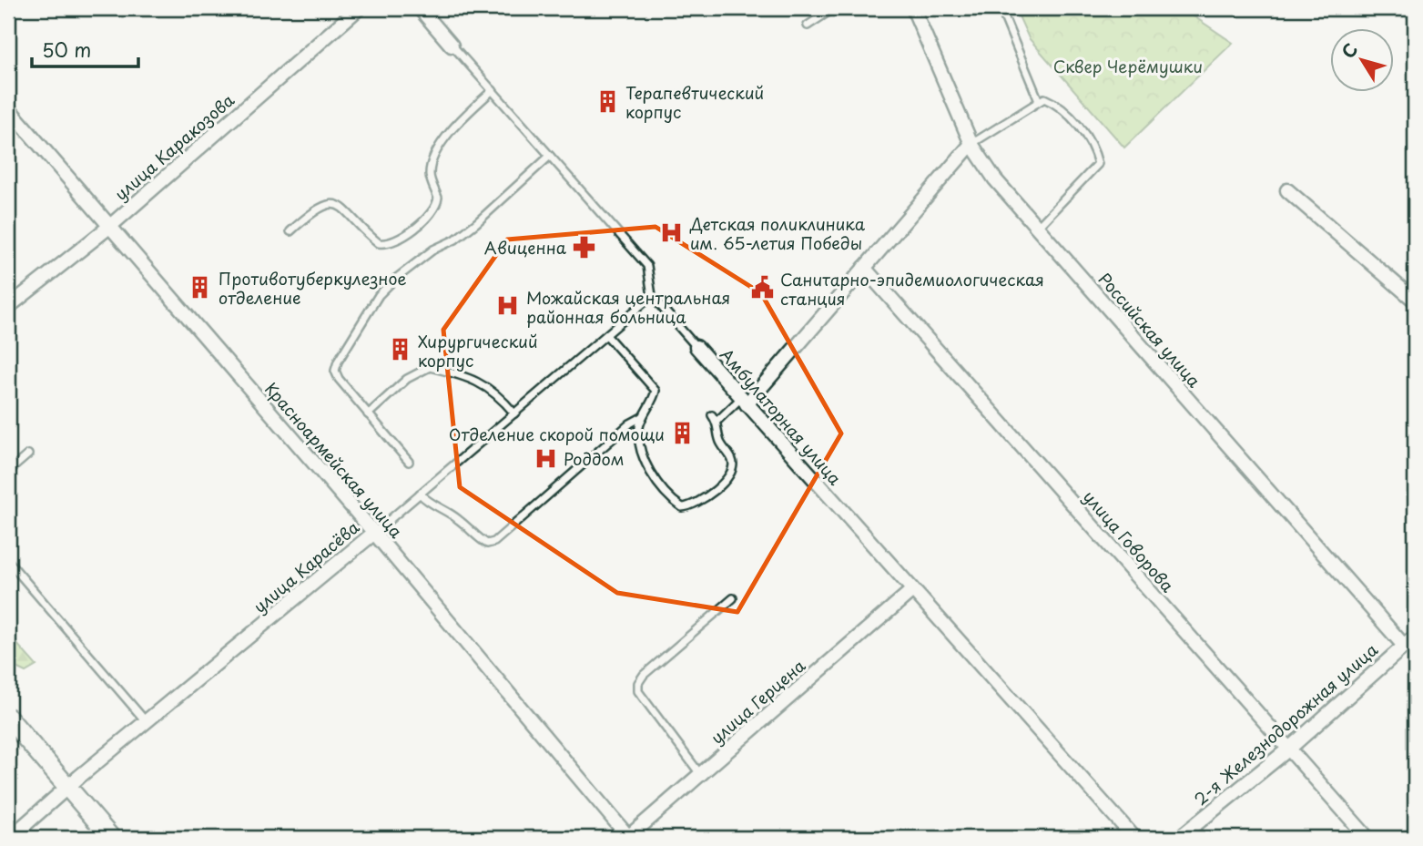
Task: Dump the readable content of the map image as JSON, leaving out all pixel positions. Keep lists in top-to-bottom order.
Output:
{
  "streets": {
    "street": [
      "улица Каракозова",
      "Российская улица",
      "Амбулаторная улица",
      "Красноармейская улица",
      "улица Говорова",
      "улица Карасёва",
      "улица Герцена",
      "2-я Железнодорожная улица"
    ]
  },
  "crossings": [
    ["улица Каракозова", "Красноармейская улица"],
    ["Российская улица", "2-я Железнодорожная улица"],
    ["Амбулаторная улица", "улица Карасёва"],
    ["Амбулаторная улица", "улица Герцена"],
    ["Красноармейская улица", "улица Карасёва"],
    ["Красноармейская улица", "улица Герцена"],
    ["улица Говорова", "2-я Железнодорожная улица"]
  ],
  "parks": ["Сквер Черёмушки"],
  "places": {
    "building": [
      "Терапевтический корпус",
      "Противотуберкулезное отделение",
      "Хирургический корпус",
      "Отделение скорой помощи"
    ],
    "hospital": ["Детская поликлиника им. 65-летия Победы", "Можайская центральная районная больница", "Роддом"],
    "pharmacy": ["Авиценна"],
    "public building": ["Санитарно-эпидемиологическая станция"]
  },
  "scale_bar": "50 m",
  "north": "top left"
}
